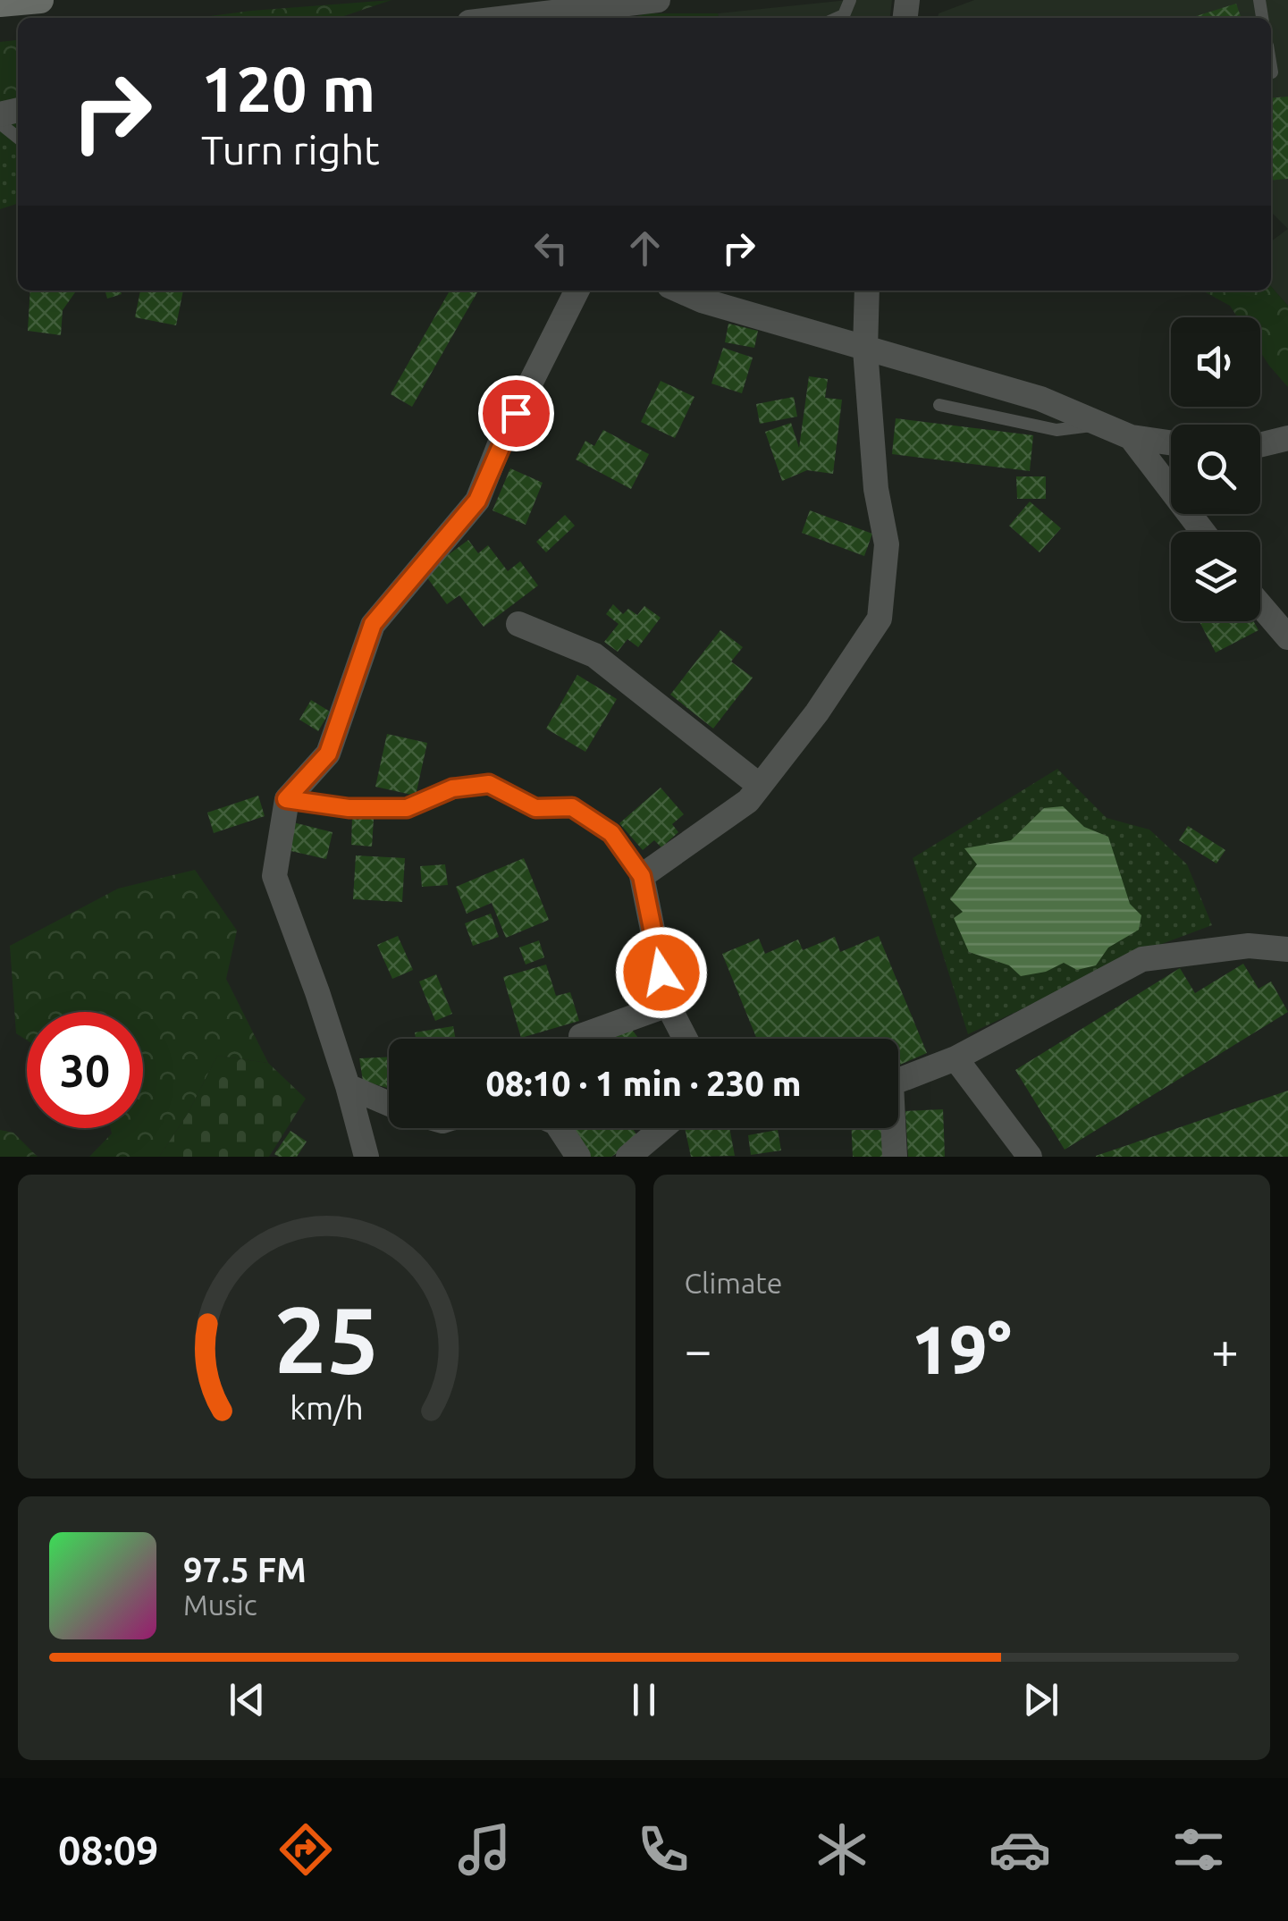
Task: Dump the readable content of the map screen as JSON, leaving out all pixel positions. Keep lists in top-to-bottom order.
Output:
{
  "page": {
    "turn": ["120 m", "Turn right"],
    "limit": "30",
    "trip": "08:10 · 1 min · 230 m",
    "tile": "Climate",
    "heat": ["−", "19°", "+"],
    "song": ["97.5 FM", "Music"],
    "tabs": "08:09",
    "gauge": ["25", "km/h"]
  }
}
